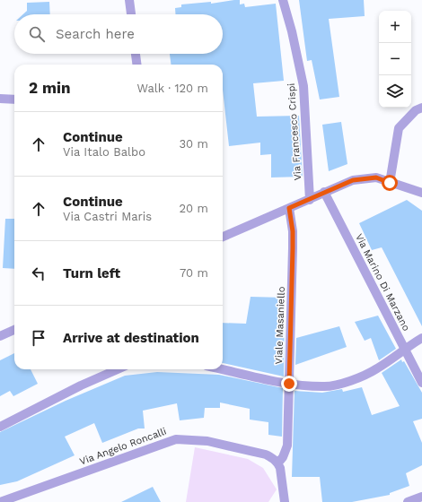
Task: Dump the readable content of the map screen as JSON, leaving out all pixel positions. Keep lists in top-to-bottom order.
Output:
{
  "streets": {
    "street": [
      "Via Francesco Crispi",
      "Via Marino Di Marzano",
      "Viale Masaniello",
      "Via Angelo Roncalli"
    ]
  },
  "crossings": [
    ["Viale Masaniello", "Via Angelo Roncalli"]
  ],
  "page": {
    "map_buttons": ["+", "−"],
    "search": "Search here",
    "heading": ["2 min", "Walk · 120 m"],
    "list": [
      ["Continue", "Via Italo Balbo", "30 m"],
      ["Continue", "Via Castri Maris", "20 m"],
      ["Turn left", "70 m"],
      "Arrive at destination"
    ]
  }
}
